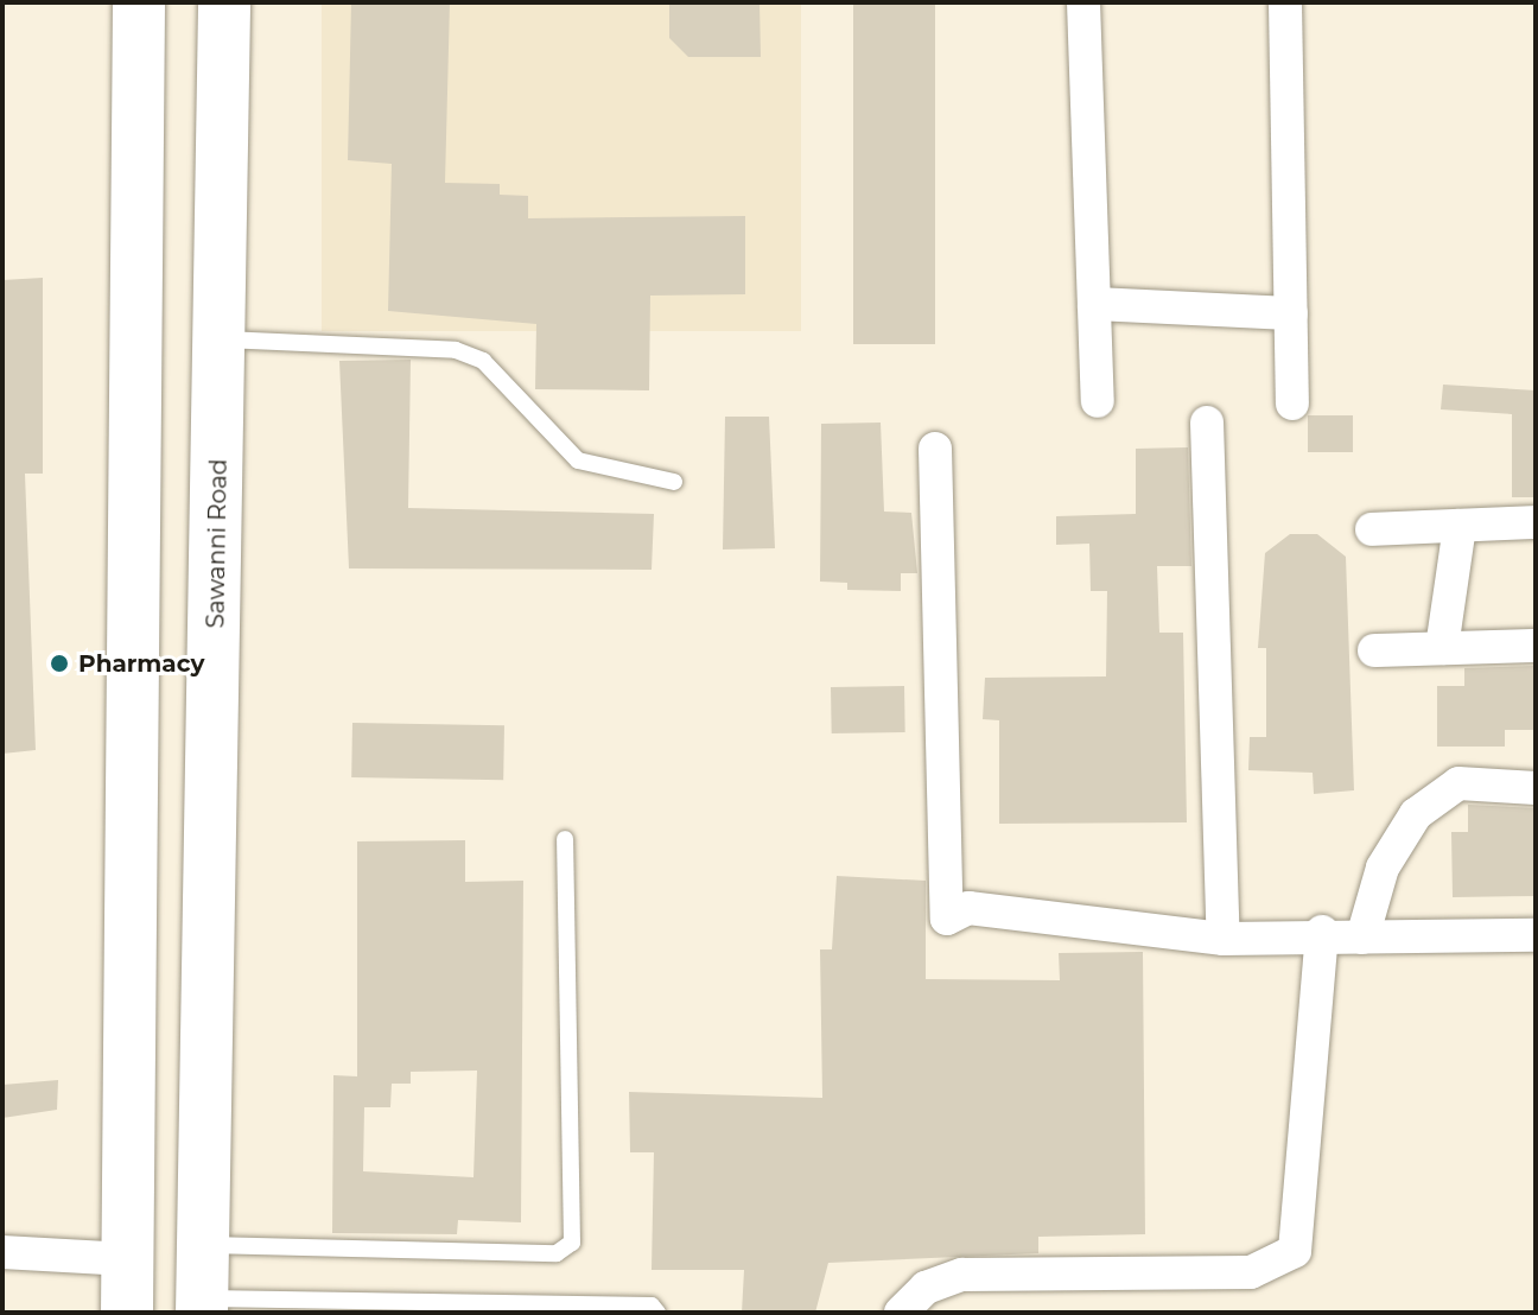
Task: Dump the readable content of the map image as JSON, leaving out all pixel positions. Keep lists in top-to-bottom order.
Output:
{
  "streets": {
    "highway": ["Sawanni Road"]
  },
  "places": ["Pharmacy"]
}
